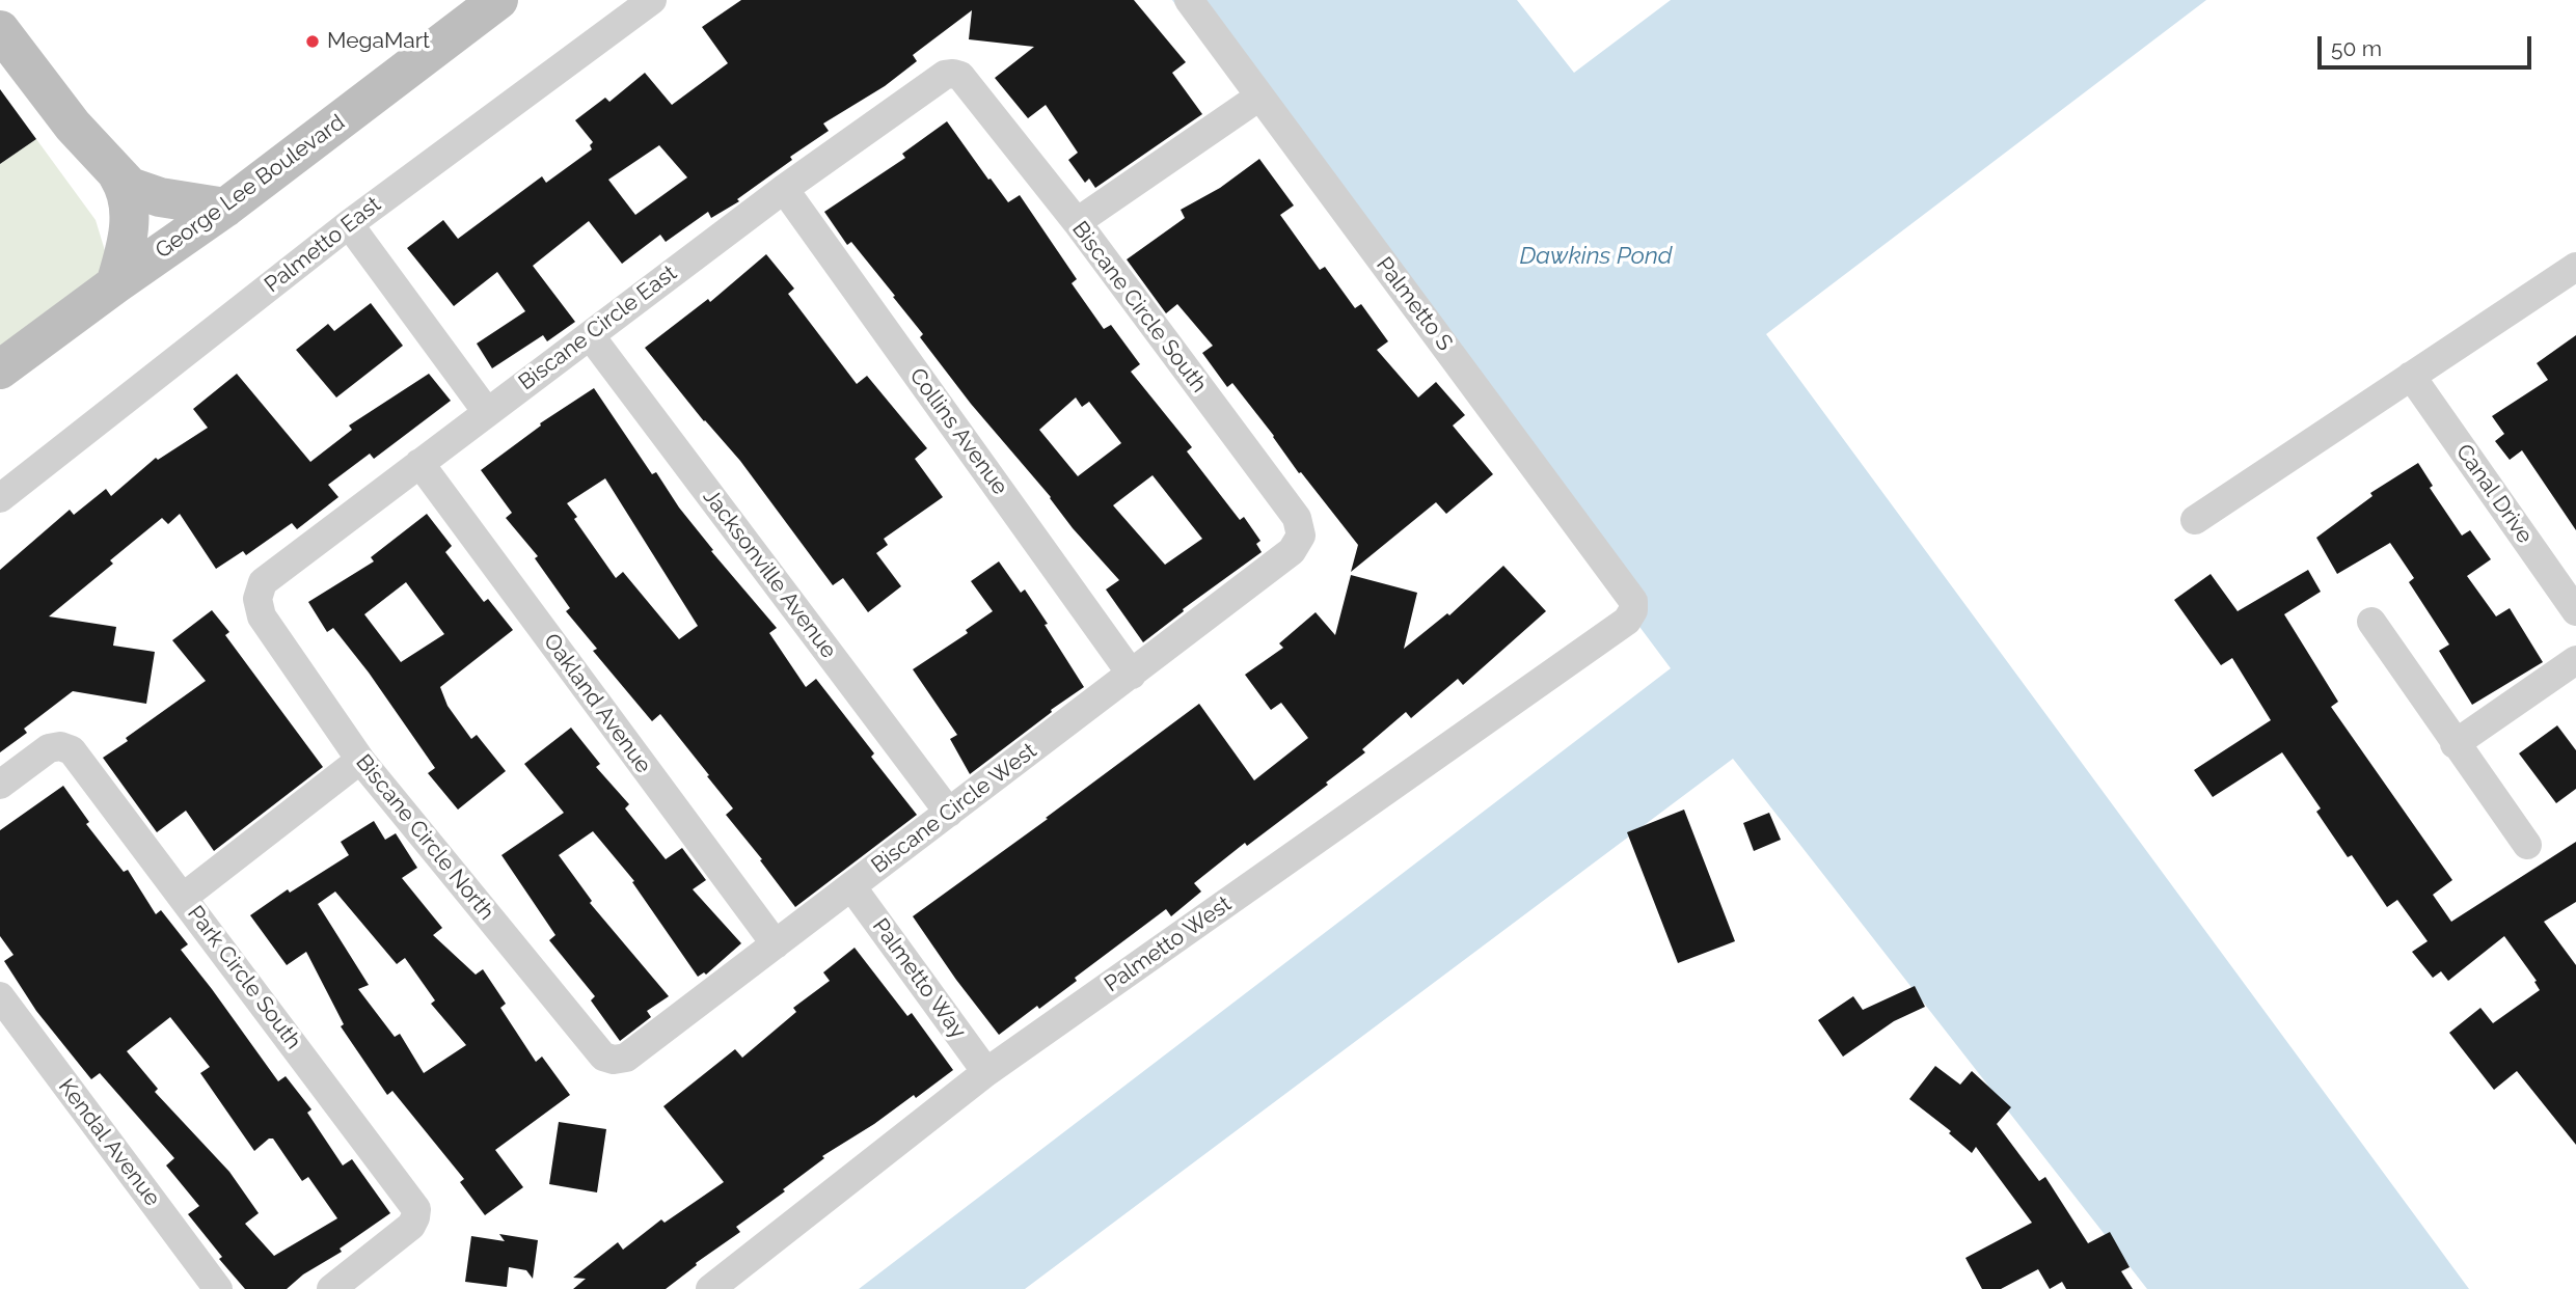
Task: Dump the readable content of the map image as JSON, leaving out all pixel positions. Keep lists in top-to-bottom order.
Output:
{
  "streets": {
    "main road": ["George Lee Boulevard"],
    "street": [
      "Palmetto East",
      "Palmetto S",
      "Biscane Circle South",
      "Biscane Circle East",
      "Collins Avenue",
      "Canal Drive",
      "Jacksonville Avenue",
      "Oakland Avenue",
      "Biscane Circle West",
      "Biscane Circle North",
      "Palmetto West",
      "Park Circle South",
      "Palmetto Way",
      "Kendal Avenue"
    ]
  },
  "crossings": [
    ["Palmetto S", "Palmetto West"],
    ["Biscane Circle South", "Biscane Circle East"],
    ["Biscane Circle South", "Biscane Circle West"],
    ["Biscane Circle East", "Collins Avenue"],
    ["Biscane Circle East", "Jacksonville Avenue"],
    ["Biscane Circle East", "Oakland Avenue"],
    ["Biscane Circle East", "Biscane Circle North"],
    ["Collins Avenue", "Biscane Circle West"],
    ["Jacksonville Avenue", "Biscane Circle West"],
    ["Oakland Avenue", "Biscane Circle West"],
    ["Biscane Circle West", "Biscane Circle North"],
    ["Biscane Circle West", "Palmetto Way"],
    ["Palmetto West", "Palmetto Way"]
  ],
  "water": ["Dawkins Pond"],
  "places": ["MegaMart"],
  "scale_bar": "50 m"
}
